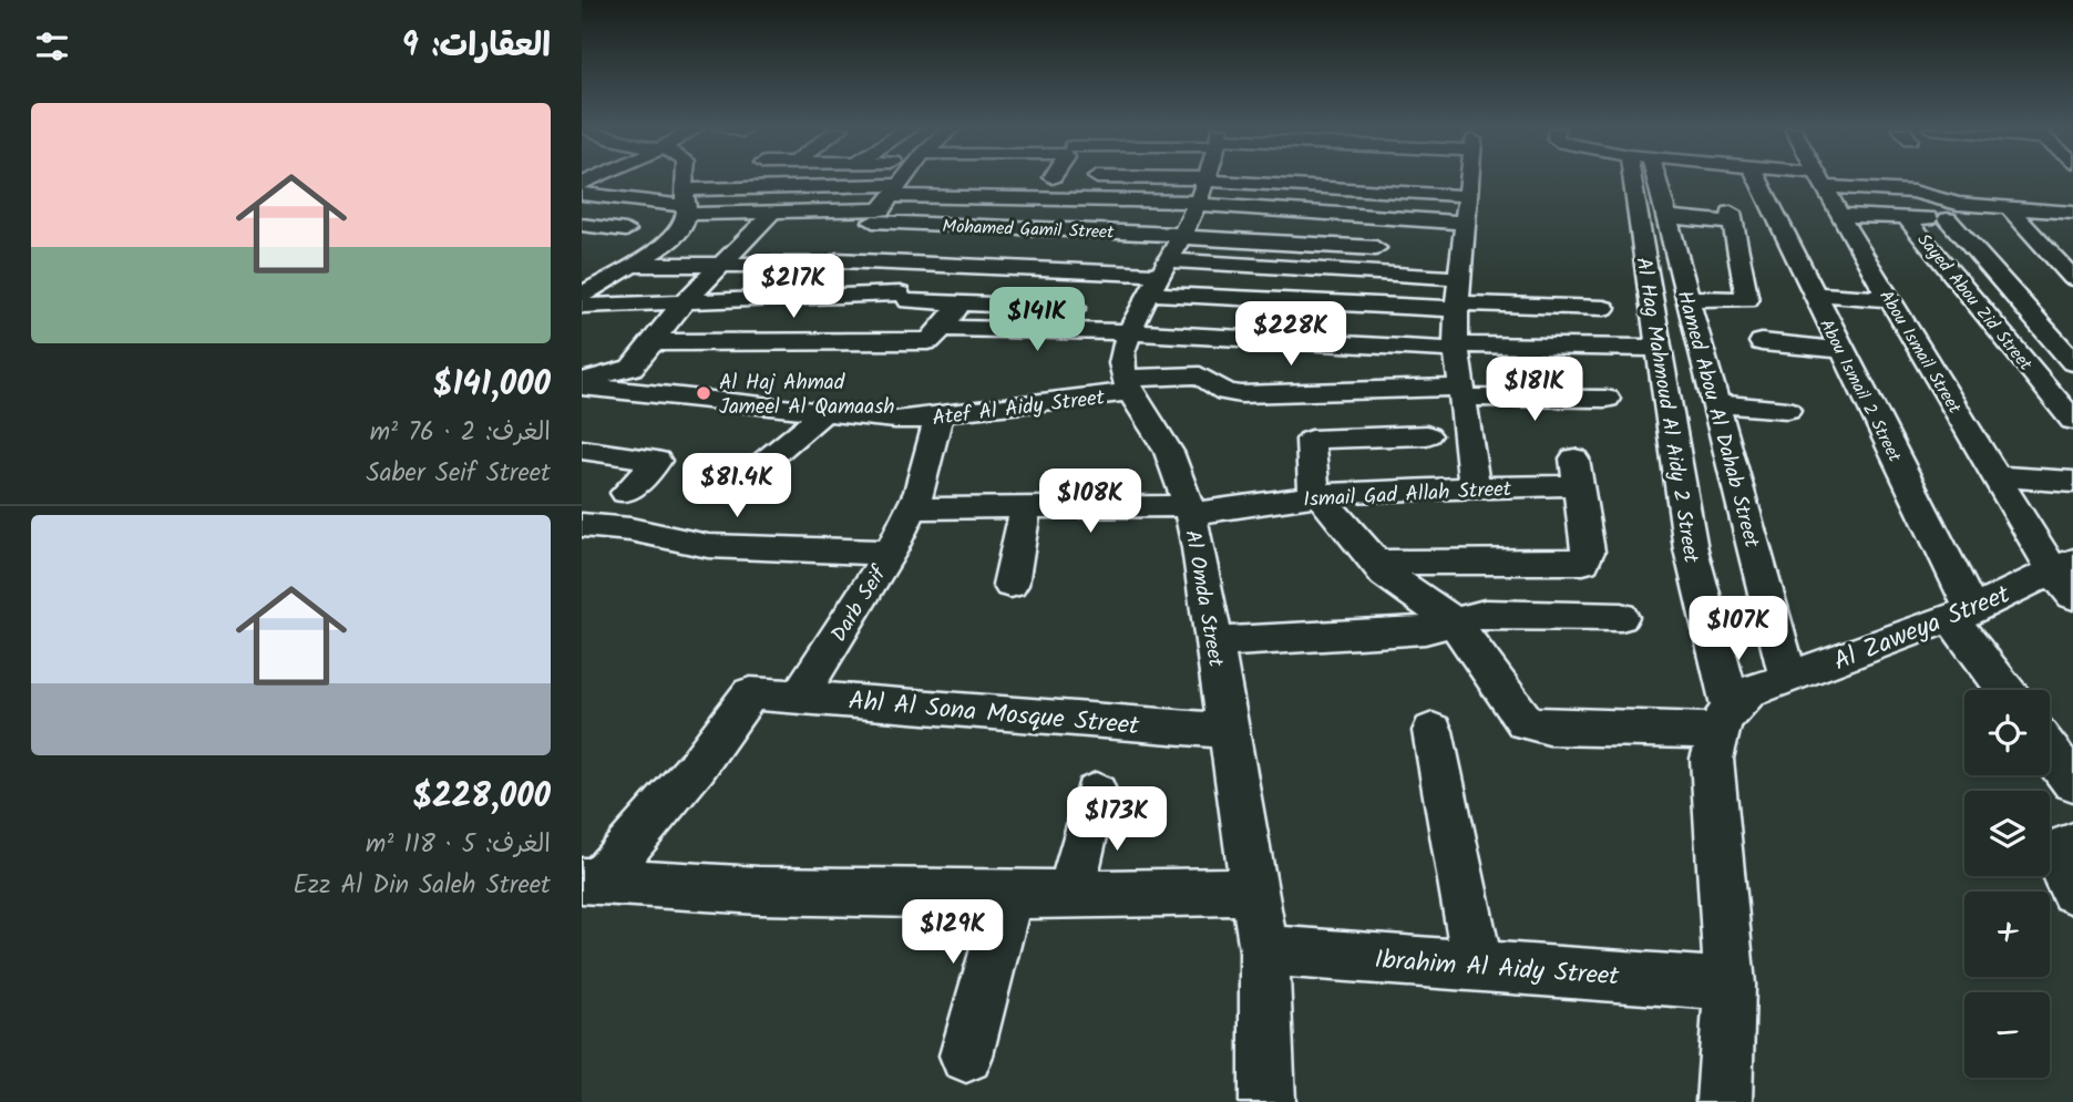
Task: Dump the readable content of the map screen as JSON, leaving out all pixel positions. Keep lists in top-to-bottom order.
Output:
{
  "streets": {
    "street": [
      "Mohamed Gamil Street",
      "Sayed Abou Zid Street",
      "Abou Ismail Street",
      "Abou Ismail 2 Street",
      "Atef Al Aidy Street",
      "Al Hag Mahmoud Al Aidy 2 Street",
      "Hamed Abou Al Dahab Street",
      "Ismail Gad Allah Street",
      "Al Omda Street",
      "Darb Seif",
      "Al Zaweya Street",
      "Ahl Al Sona Mosque Street",
      "Ibrahim Al Aidy Street"
    ]
  },
  "crossings": [
    ["Abou Ismail Street", "Al Zaweya Street"],
    ["Abou Ismail 2 Street", "Al Zaweya Street"],
    ["Atef Al Aidy Street", "Al Omda Street"],
    ["Atef Al Aidy Street", "Darb Seif"],
    ["Al Hag Mahmoud Al Aidy 2 Street", "Al Zaweya Street"],
    ["Hamed Abou Al Dahab Street", "Al Zaweya Street"],
    ["Ismail Gad Allah Street", "Al Omda Street"],
    ["Al Omda Street", "Ahl Al Sona Mosque Street"],
    ["Al Omda Street", "Ibrahim Al Aidy Street"],
    ["Darb Seif", "Ahl Al Sona Mosque Street"]
  ],
  "places": ["Al Haj Ahmad Jameel Al Qamaash"],
  "page": {
    "heading": "العقارات: 9",
    "list": [
      {
        "name": "$141,000",
        "note": "الغرف: 2 · 76 m² · Saber Seif Street"
      },
      {
        "name": "$228,000",
        "note": "الغرف: 5 · 118 m² · Ezz Al Din Saleh Street"
      }
    ],
    "price": [
      "$217K",
      "$141K",
      "$228K",
      "$181K",
      "$81.4K",
      "$108K",
      "$107K",
      "$173K",
      "$129K"
    ],
    "map_buttons": ["+", "−"]
  }
}
